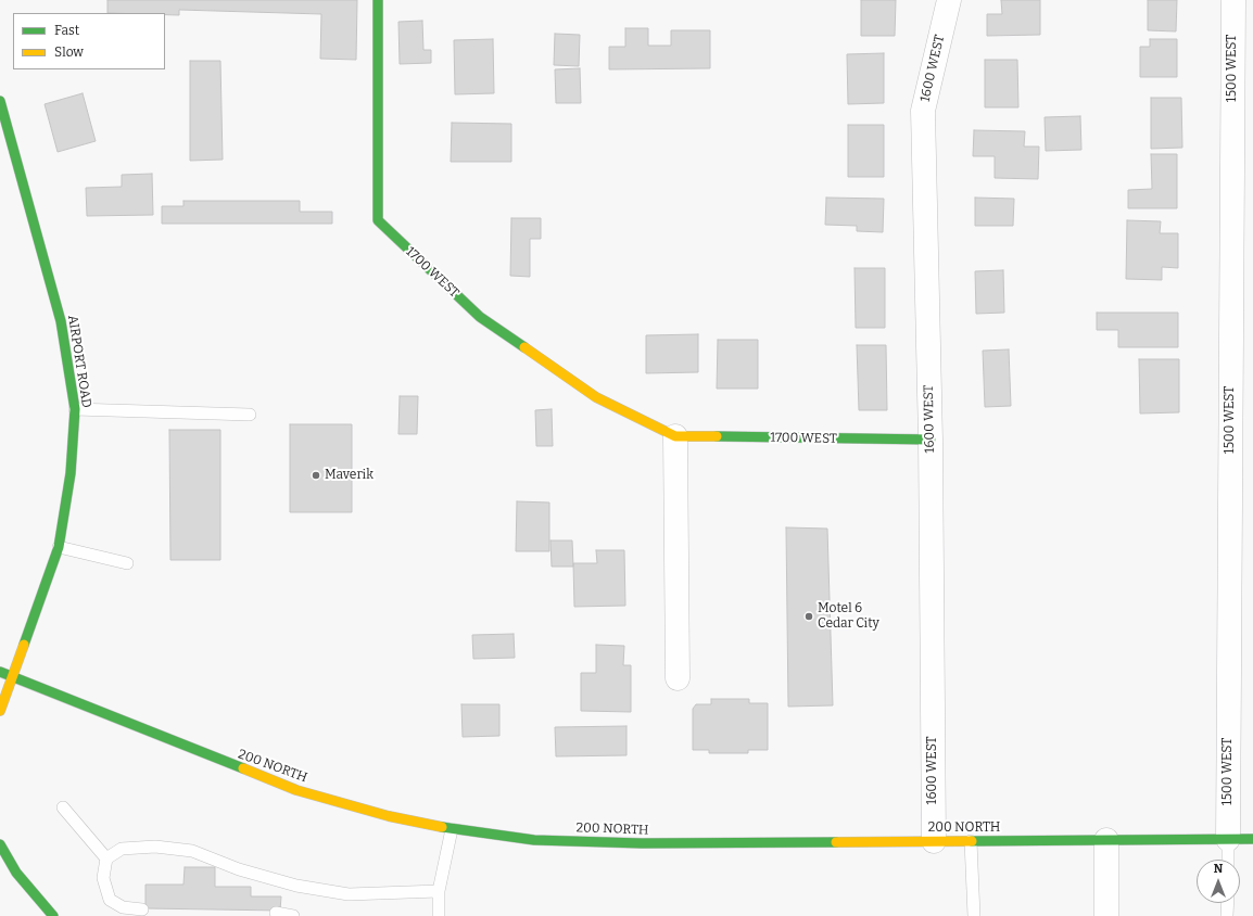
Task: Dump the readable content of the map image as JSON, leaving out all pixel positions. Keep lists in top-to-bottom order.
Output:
{
  "streets": {
    "street": [
      "1600 WEST",
      "1500 WEST",
      "1700 WEST",
      "AIRPORT ROAD",
      "200 NORTH"
    ]
  },
  "crossings": [
    ["1600 WEST", "1700 WEST"],
    ["1600 WEST", "200 NORTH"],
    ["1500 WEST", "200 NORTH"],
    ["AIRPORT ROAD", "200 NORTH"]
  ],
  "places": ["Maverik", "Motel 6 Cedar City"],
  "legend": ["Fast", "Slow"],
  "north": "top"
}
